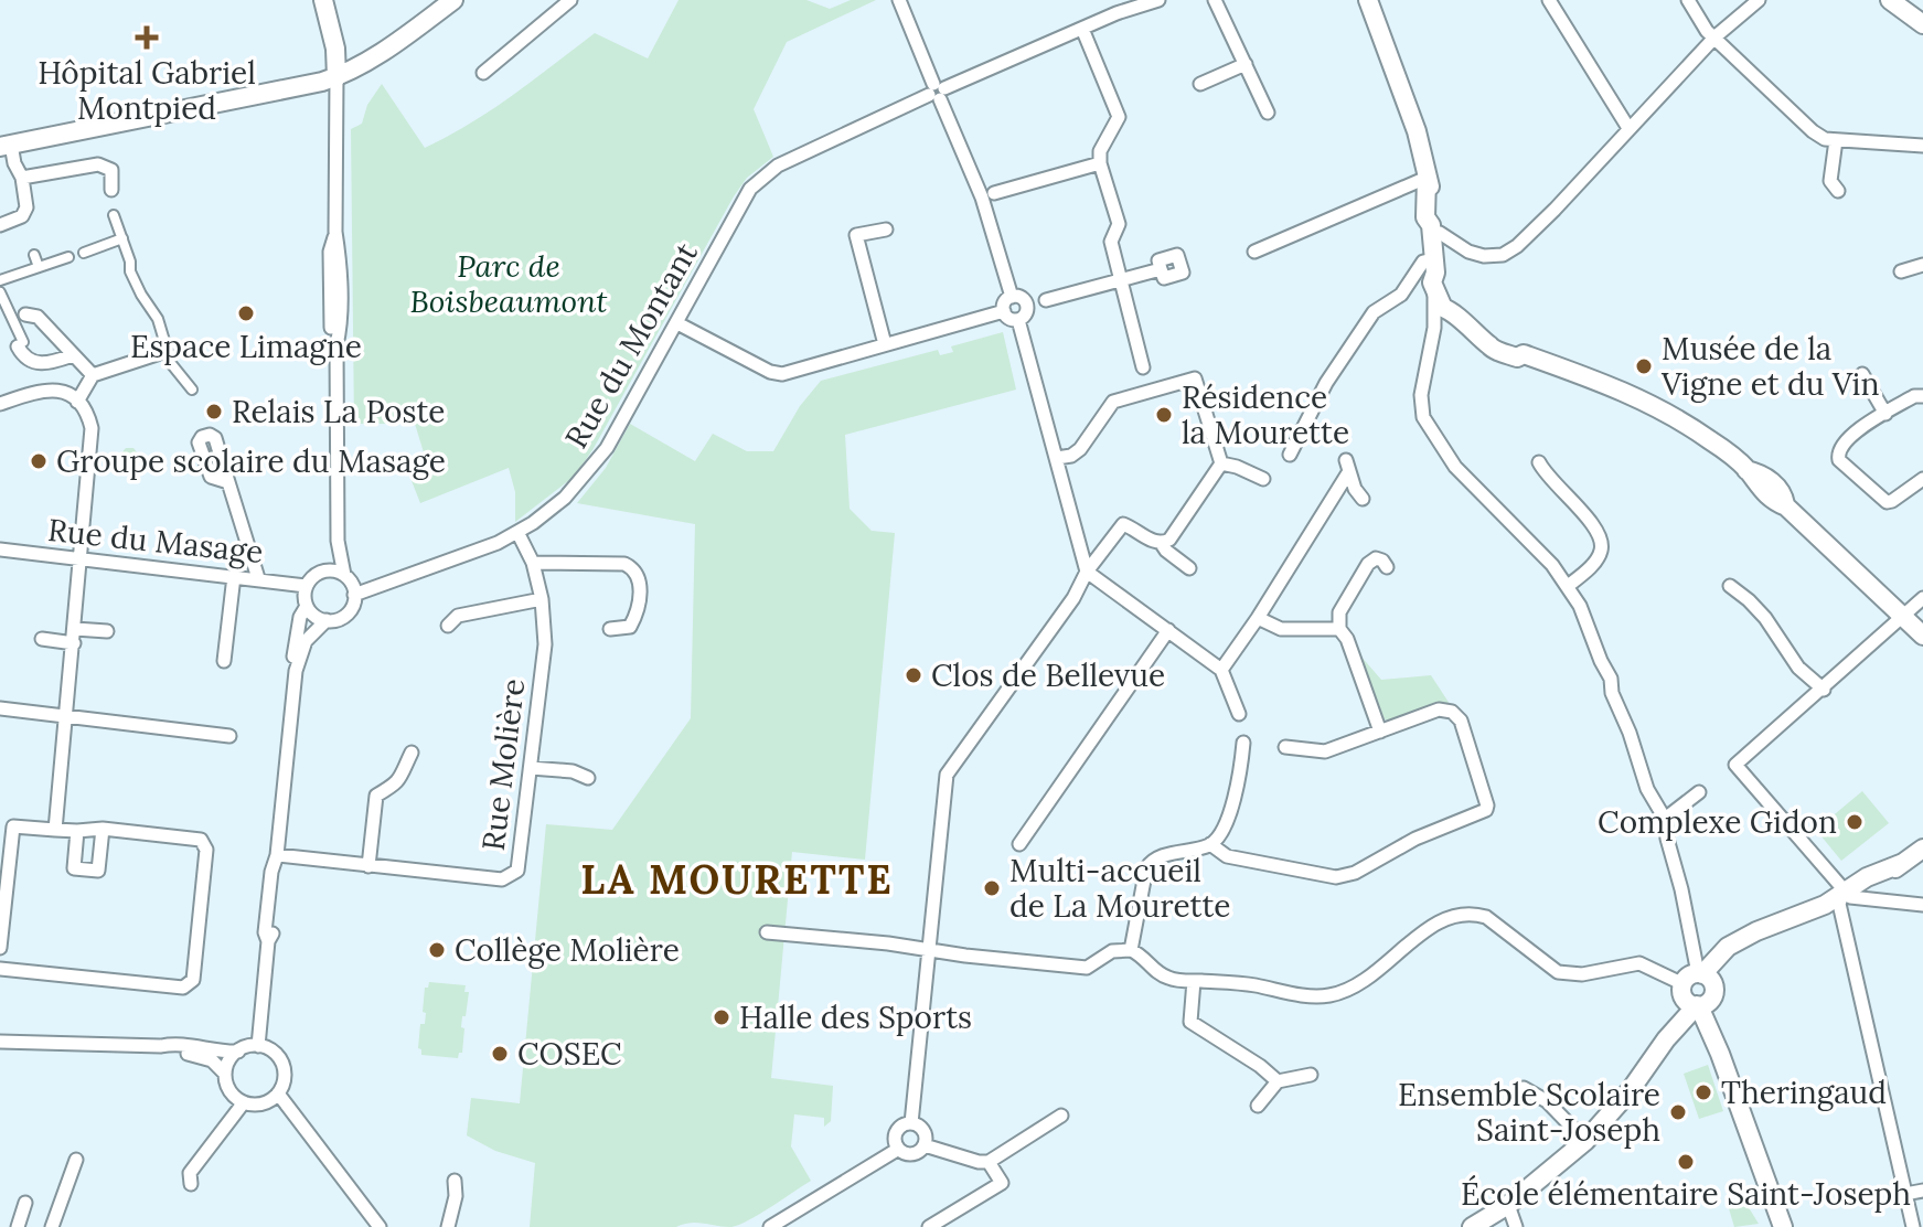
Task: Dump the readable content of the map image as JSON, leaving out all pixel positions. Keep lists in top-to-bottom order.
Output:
{
  "streets": {
    "street": ["Rue du Montant", "Rue du Masage", "Rue Molière"]
  },
  "crossings": [
    ["Rue du Montant", "Rue du Masage"],
    ["Rue du Montant", "Rue Molière"]
  ],
  "districts": ["LA MOURETTE"],
  "parks": ["Parc de Boisbeaumont"],
  "places": {
    "health": ["Hôpital Gabriel Montpied"],
    "other": [
      "Espace Limagne",
      "Musée de la Vigne et du Vin",
      "Relais La Poste",
      "Résidence la Mourette",
      "Groupe scolaire du Masage",
      "Clos de Bellevue",
      "Complexe Gidon",
      "Multi-accueil de La Mourette",
      "Collège Molière",
      "Halle des Sports",
      "COSEC",
      "Theringaud",
      "Ensemble Scolaire Saint-Joseph",
      "École élémentaire Saint-Joseph"
    ]
  }
}
